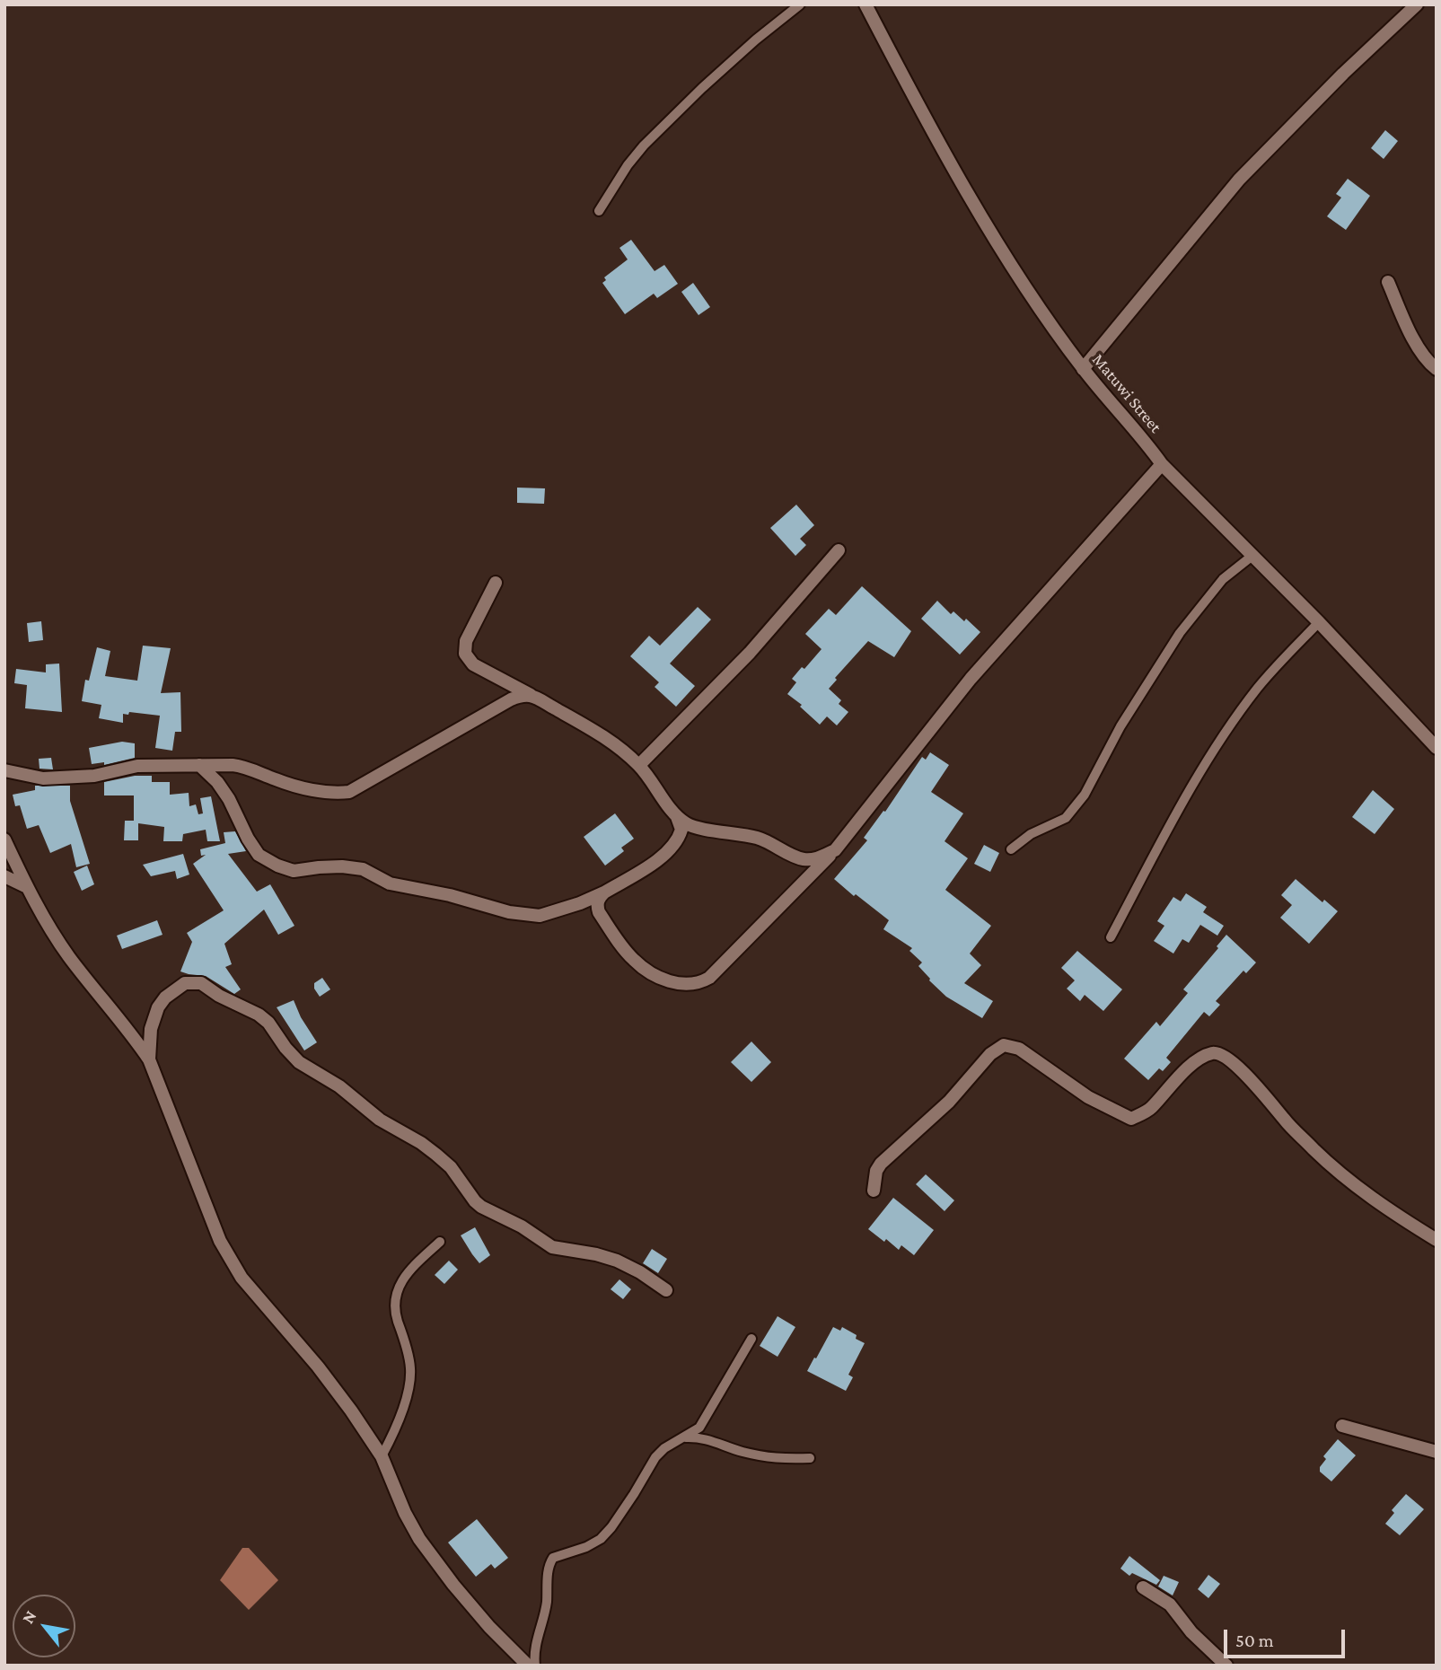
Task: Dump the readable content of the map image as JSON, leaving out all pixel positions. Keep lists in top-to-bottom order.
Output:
{
  "streets": {
    "street": ["Matuwi Street"]
  },
  "scale_bar": "50 m",
  "north": "top left"
}
